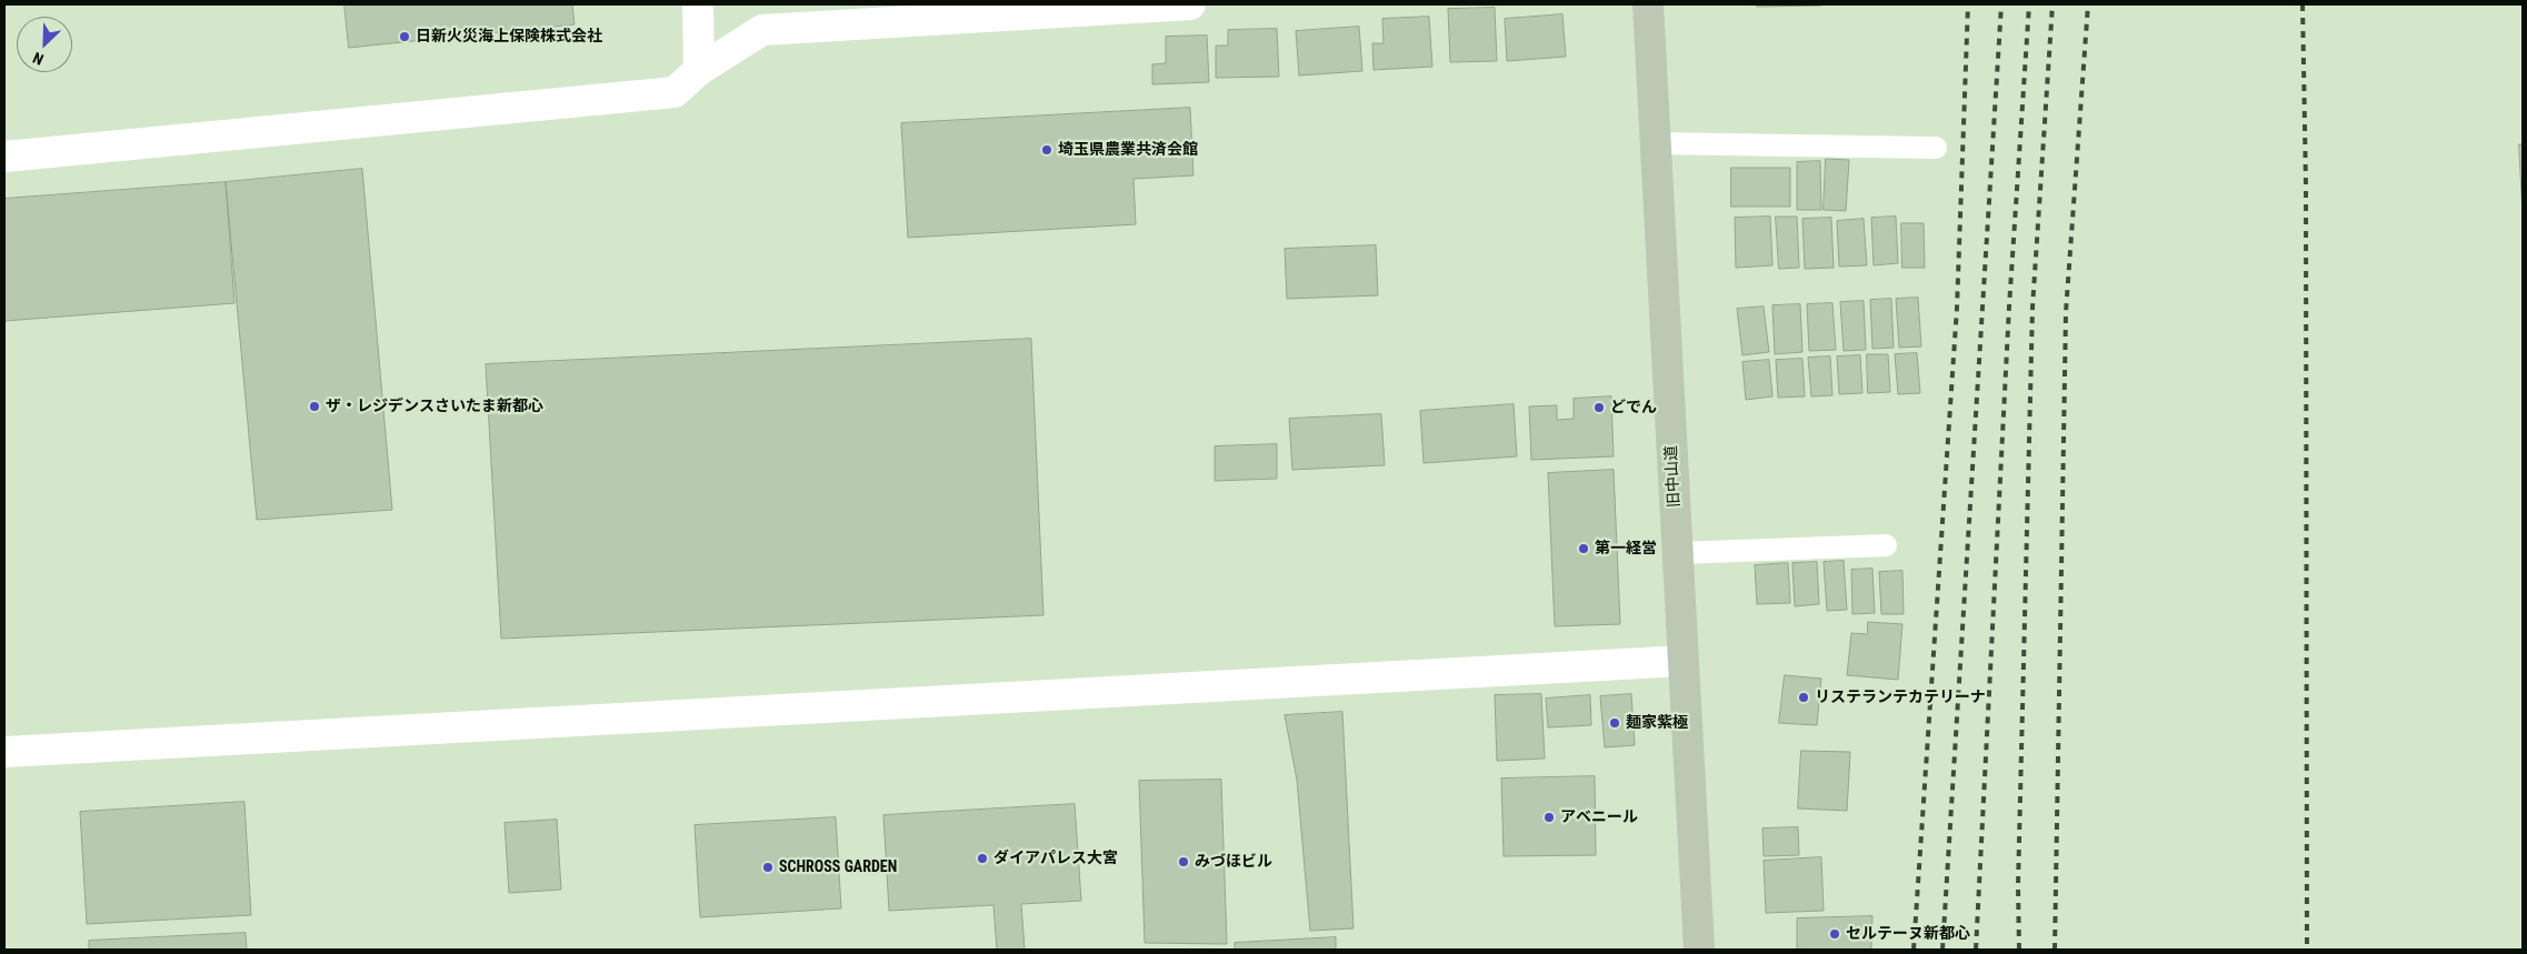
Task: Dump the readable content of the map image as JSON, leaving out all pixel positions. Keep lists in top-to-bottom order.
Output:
{
  "streets": {
    "main road": ["旧中山道"]
  },
  "places": [
    "日新火災海上保険株式会社",
    "埼玉県農業共済会館",
    "ザ・レジデンスさいたま新都心",
    "どでん",
    "第一経営",
    "リステランテカテリーナ",
    "麺家紫極",
    "アベニール",
    "ダイアパレス大宮",
    "みづほビル",
    "SCHROSS GARDEN",
    "セルテーヌ新都心"
  ],
  "north": "bottom left"
}
